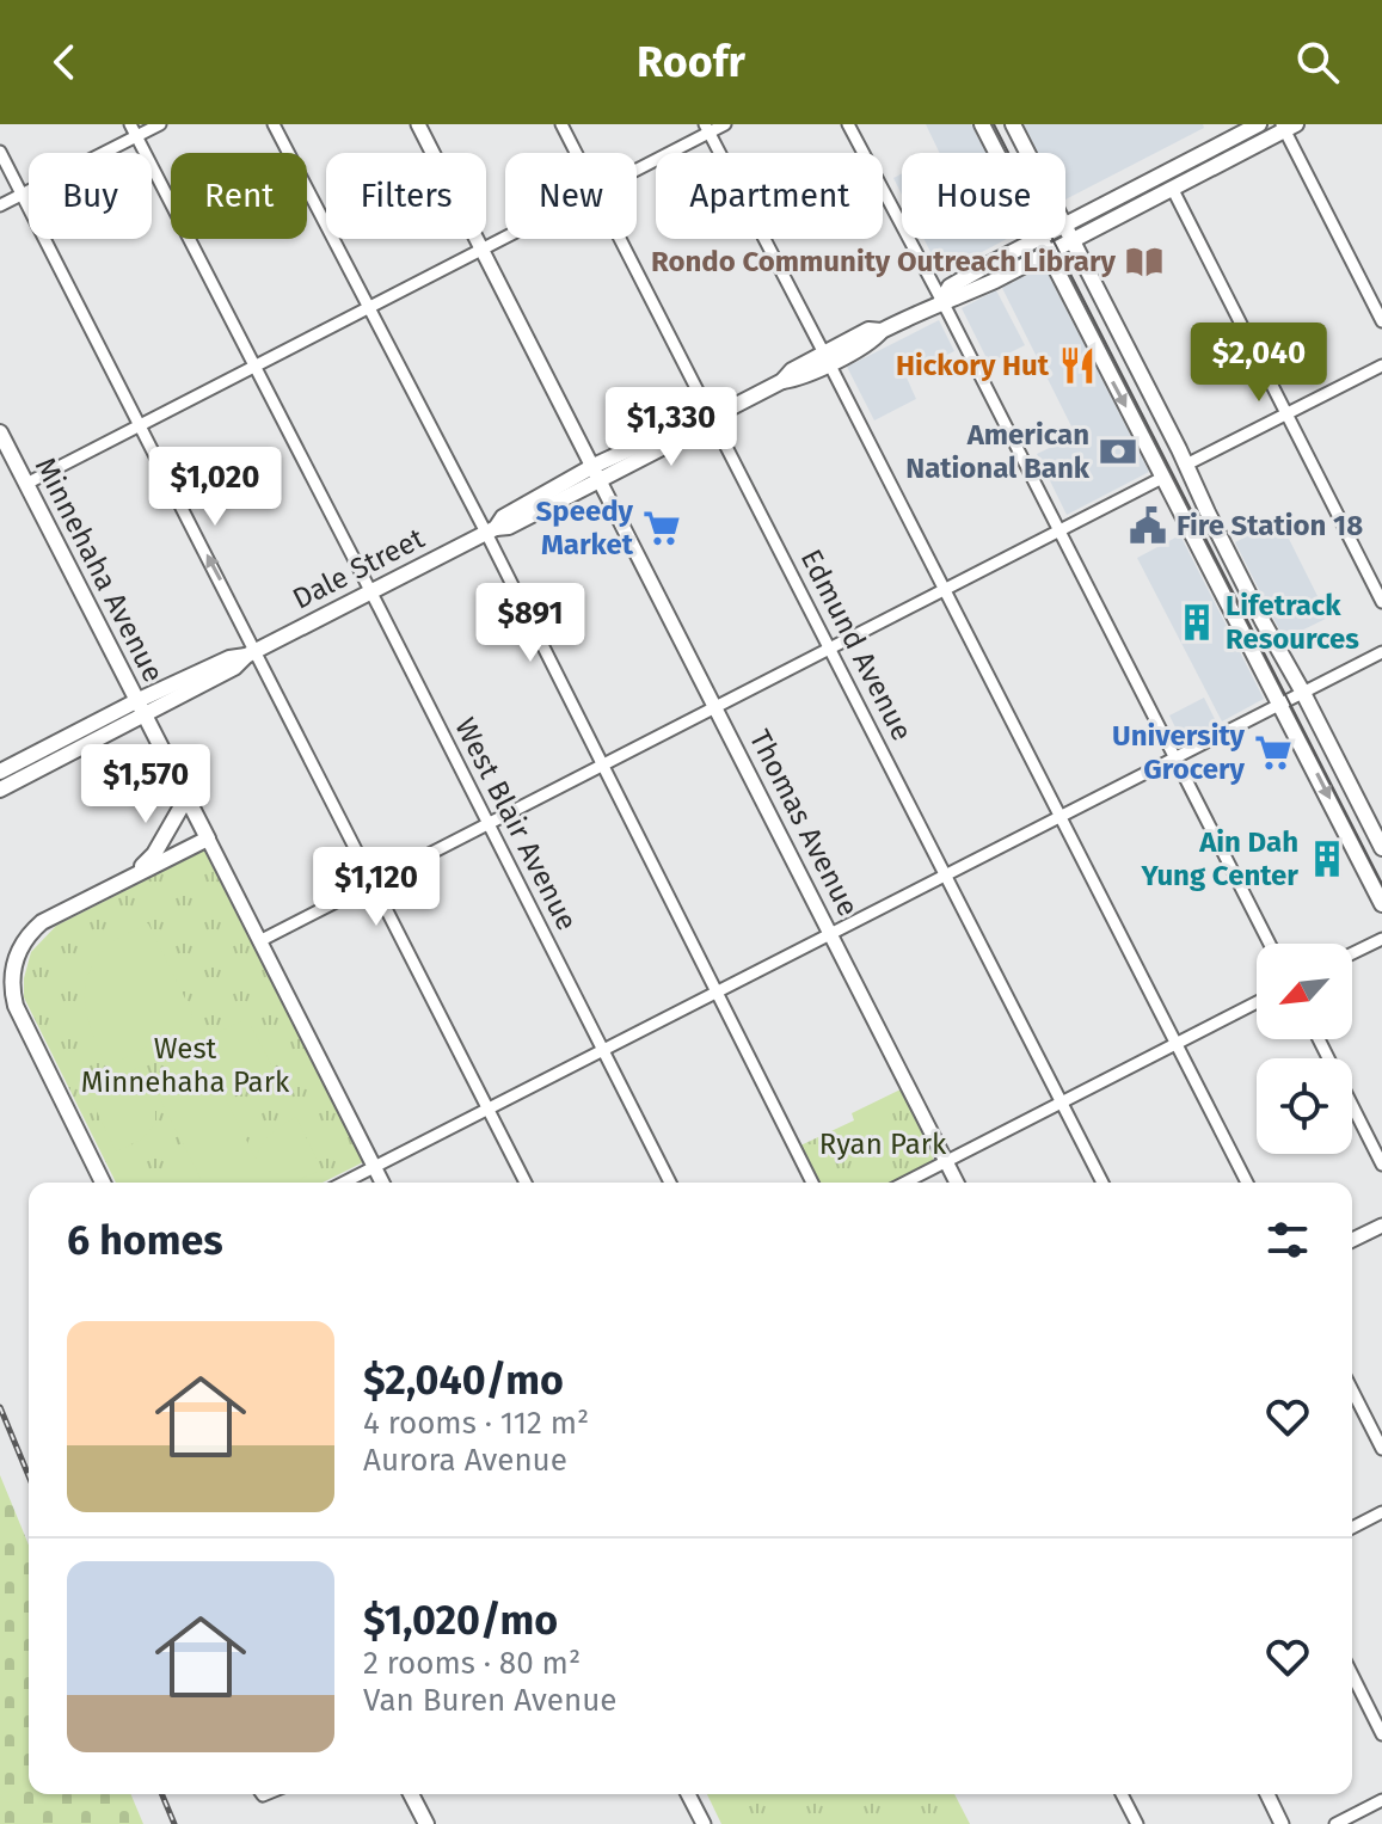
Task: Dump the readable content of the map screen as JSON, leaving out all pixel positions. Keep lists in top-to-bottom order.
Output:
{
  "streets": {
    "main road": ["Dale Street", "Minnehaha Avenue"],
    "street": ["Edmund Avenue", "Thomas Avenue", "West Blair Avenue"]
  },
  "crossings": [
    ["Dale Street", "Minnehaha Avenue"],
    ["Dale Street", "Edmund Avenue"],
    ["Dale Street", "Thomas Avenue"],
    ["Dale Street", "West Blair Avenue"]
  ],
  "parks": ["West Minnehaha Park", "Ryan Park"],
  "places": {
    "library": ["Rondo Community Outreach Library"],
    "restaurant": ["Hickory Hut"],
    "bank": ["American National Bank"],
    "public building": ["Fire Station 18"],
    "supermarket": ["Speedy Market", "University Grocery"],
    "building": ["Lifetrack Resources", "Ain Dah Yung Center"]
  },
  "north": "bottom left",
  "page": {
    "header": "Roofr",
    "chip": [
      "Buy",
      "Rent",
      "Filters",
      "New",
      "Apartment",
      "House"
    ],
    "price": [
      "$2,040",
      "$1,330",
      "$1,020",
      "$891",
      "$1,570",
      "$1,120"
    ],
    "heading": "6 homes",
    "list": [
      {
        "name": "$2,040/mo",
        "note": "4 rooms · 112 m² · Aurora Avenue"
      },
      {
        "name": "$1,020/mo",
        "note": "2 rooms · 80 m² · Van Buren Avenue"
      }
    ]
  }
}
